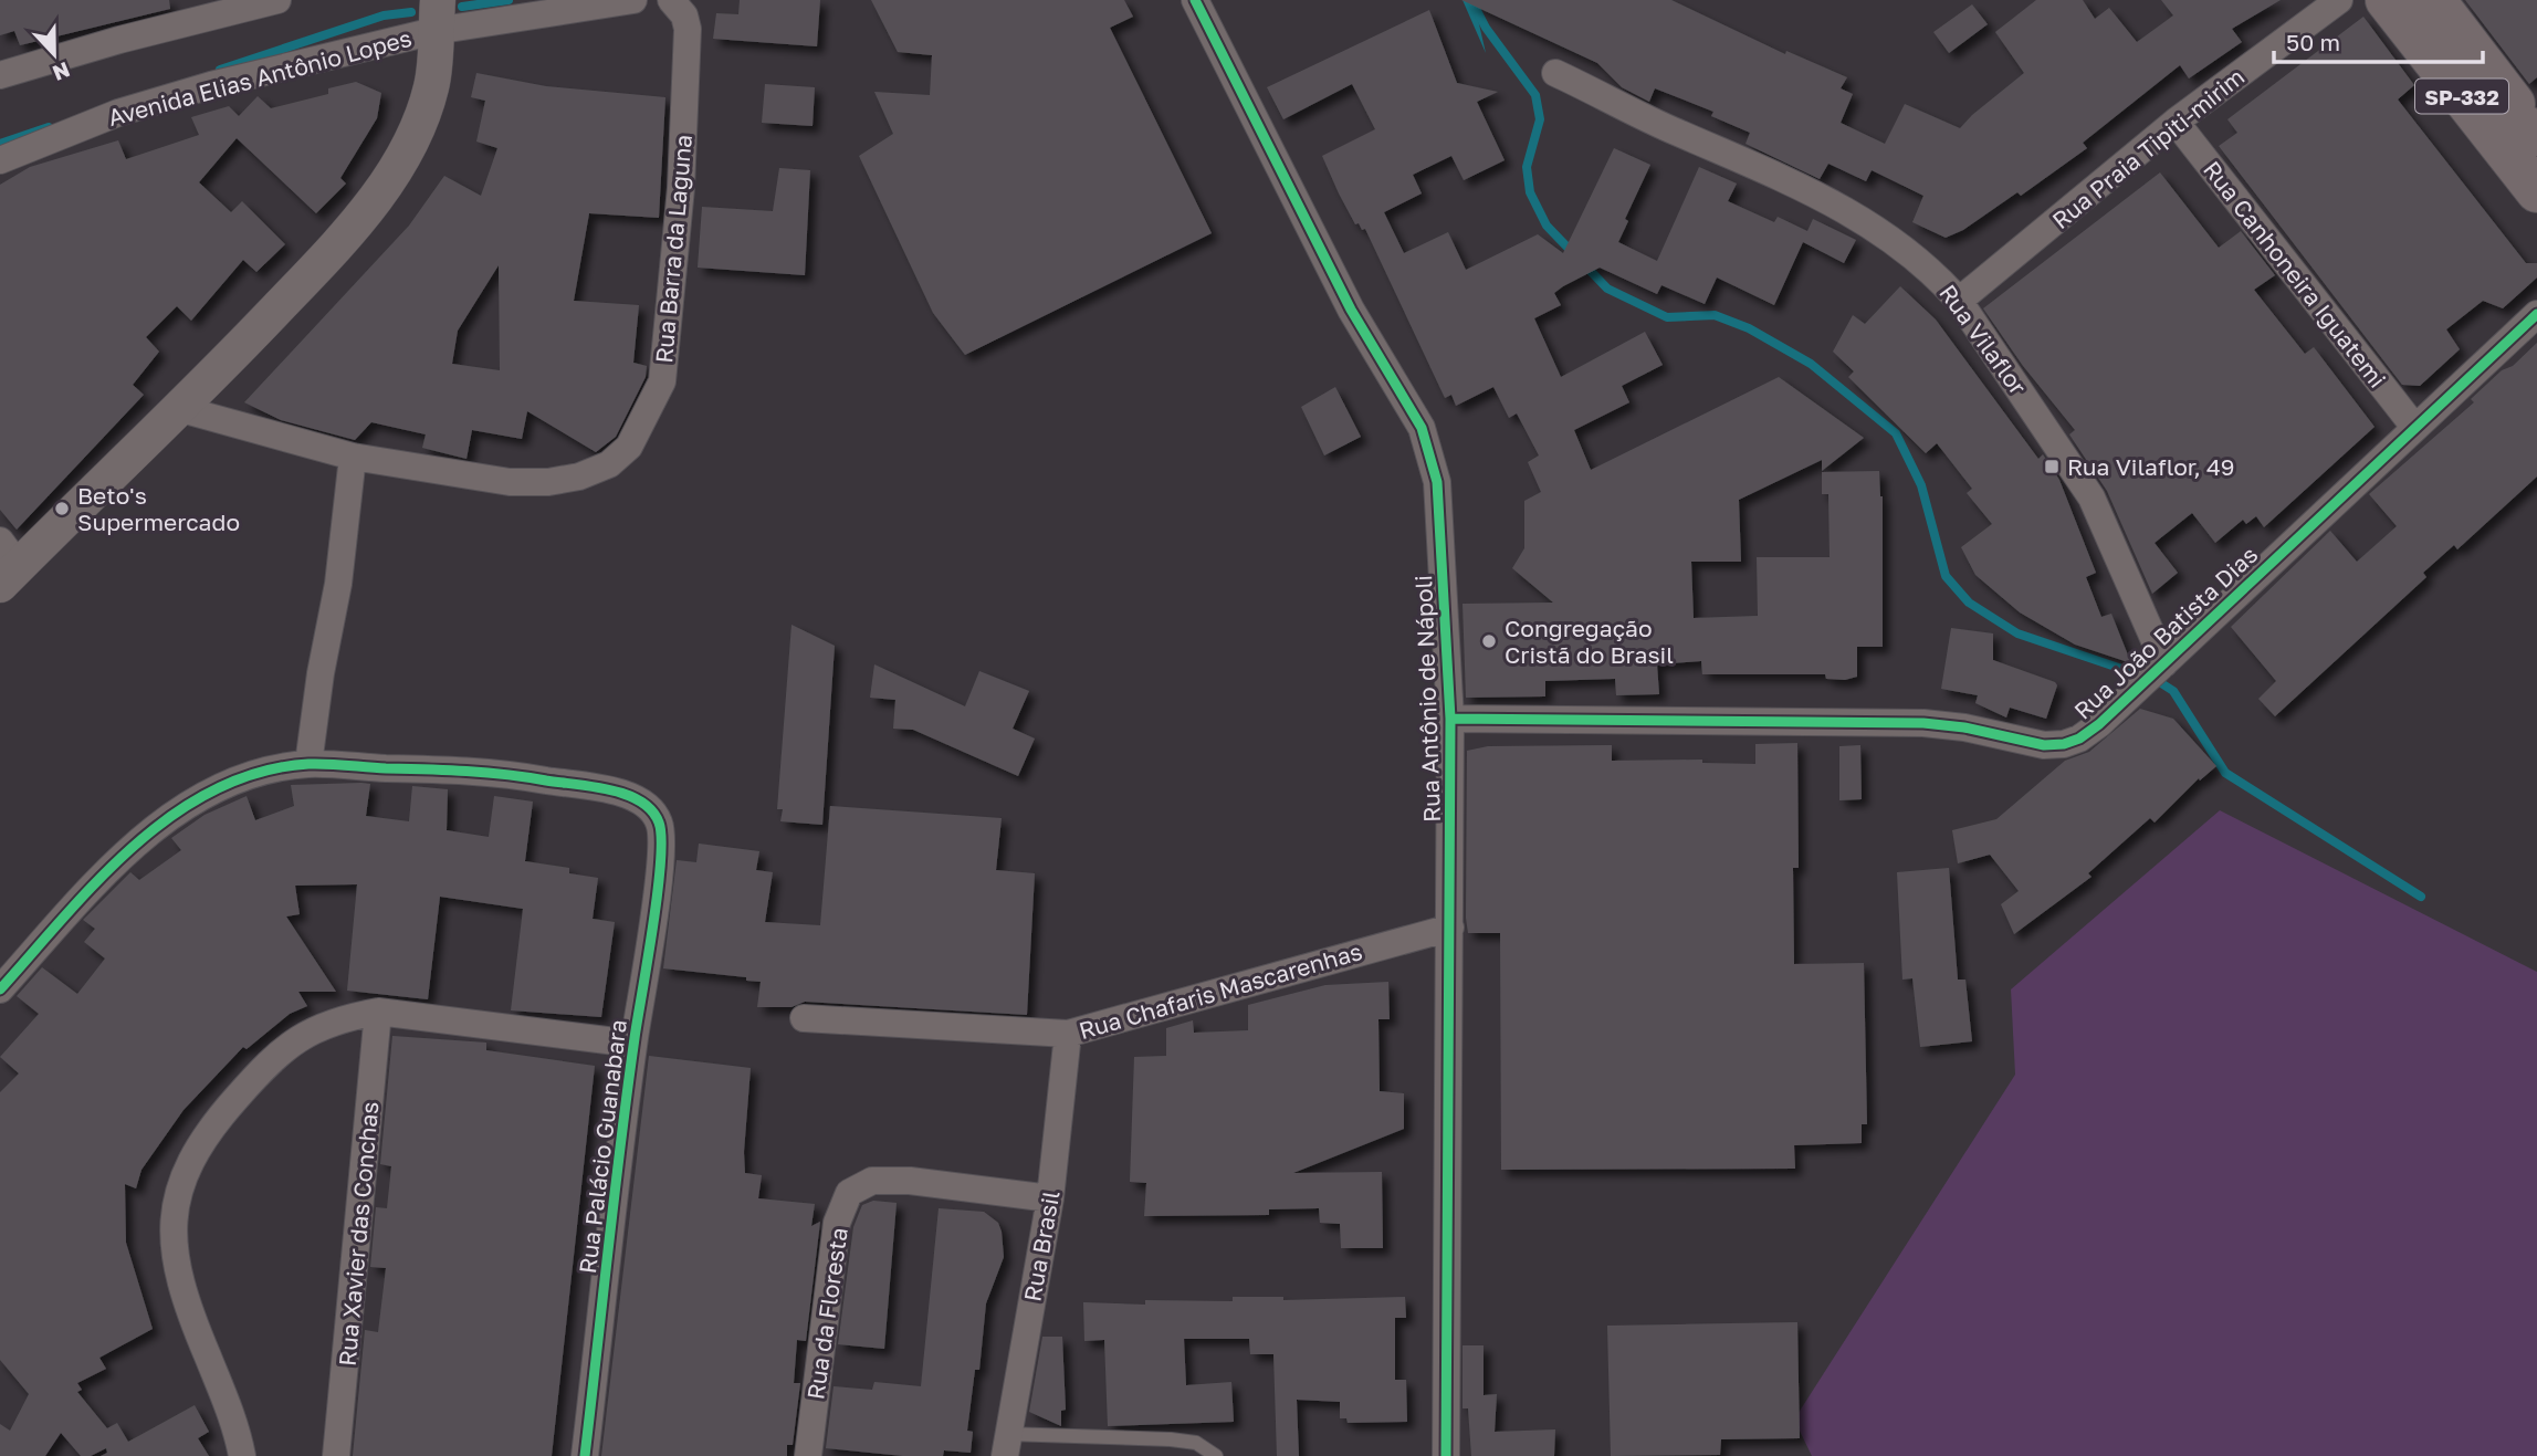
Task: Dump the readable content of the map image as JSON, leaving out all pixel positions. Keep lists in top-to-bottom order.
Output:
{
  "streets": {
    "main road": ["SP-332"],
    "street": [
      "Avenida Elias Antônio Lopes",
      "Rua Praia Tipiti-mirim",
      "Rua Barra da Laguna",
      "Rua Canhoneira Iguatemi",
      "Rua Vilaflor",
      "Rua João Batista Dias",
      "Rua Antônio de Nápoli",
      "Rua Chafaris Mascarenhas",
      "Rua Palácio Guanabara",
      "Rua Xavier das Conchas",
      "Rua Brasil",
      "Rua da Floresta"
    ]
  },
  "crossings": [
    ["Rua Praia Tipiti-mirim", "Rua Canhoneira Iguatemi"],
    ["Rua Praia Tipiti-mirim", "Rua Vilaflor"],
    ["Rua Canhoneira Iguatemi", "Rua João Batista Dias"],
    ["Rua Vilaflor", "Rua João Batista Dias"],
    ["Rua João Batista Dias", "Rua Antônio de Nápoli"],
    ["Rua Antônio de Nápoli", "Rua Chafaris Mascarenhas"],
    ["Rua Chafaris Mascarenhas", "Rua Brasil"],
    ["Rua Brasil", "Rua da Floresta"]
  ],
  "places": {
    "transit": ["Rua Vilaflor, 49"],
    "other": ["Beto's Supermercado", "Congregação Cristã do Brasil"]
  },
  "scale_bar": "50 m",
  "north": "bottom"
}
